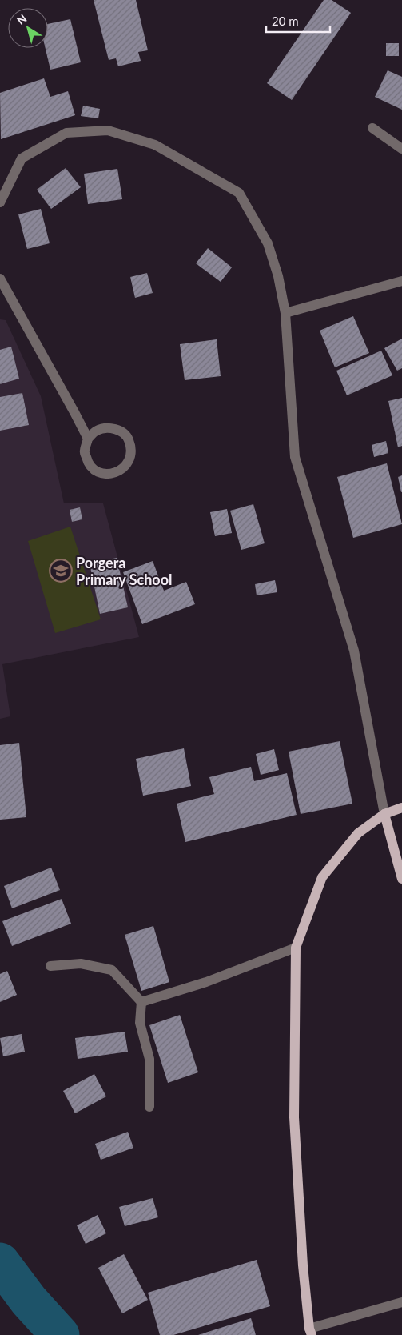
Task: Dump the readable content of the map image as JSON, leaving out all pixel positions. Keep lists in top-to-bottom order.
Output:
{
  "places": {
    "school or university": ["Porgera Primary School"]
  },
  "scale_bar": "20 m",
  "north": "top left"
}
